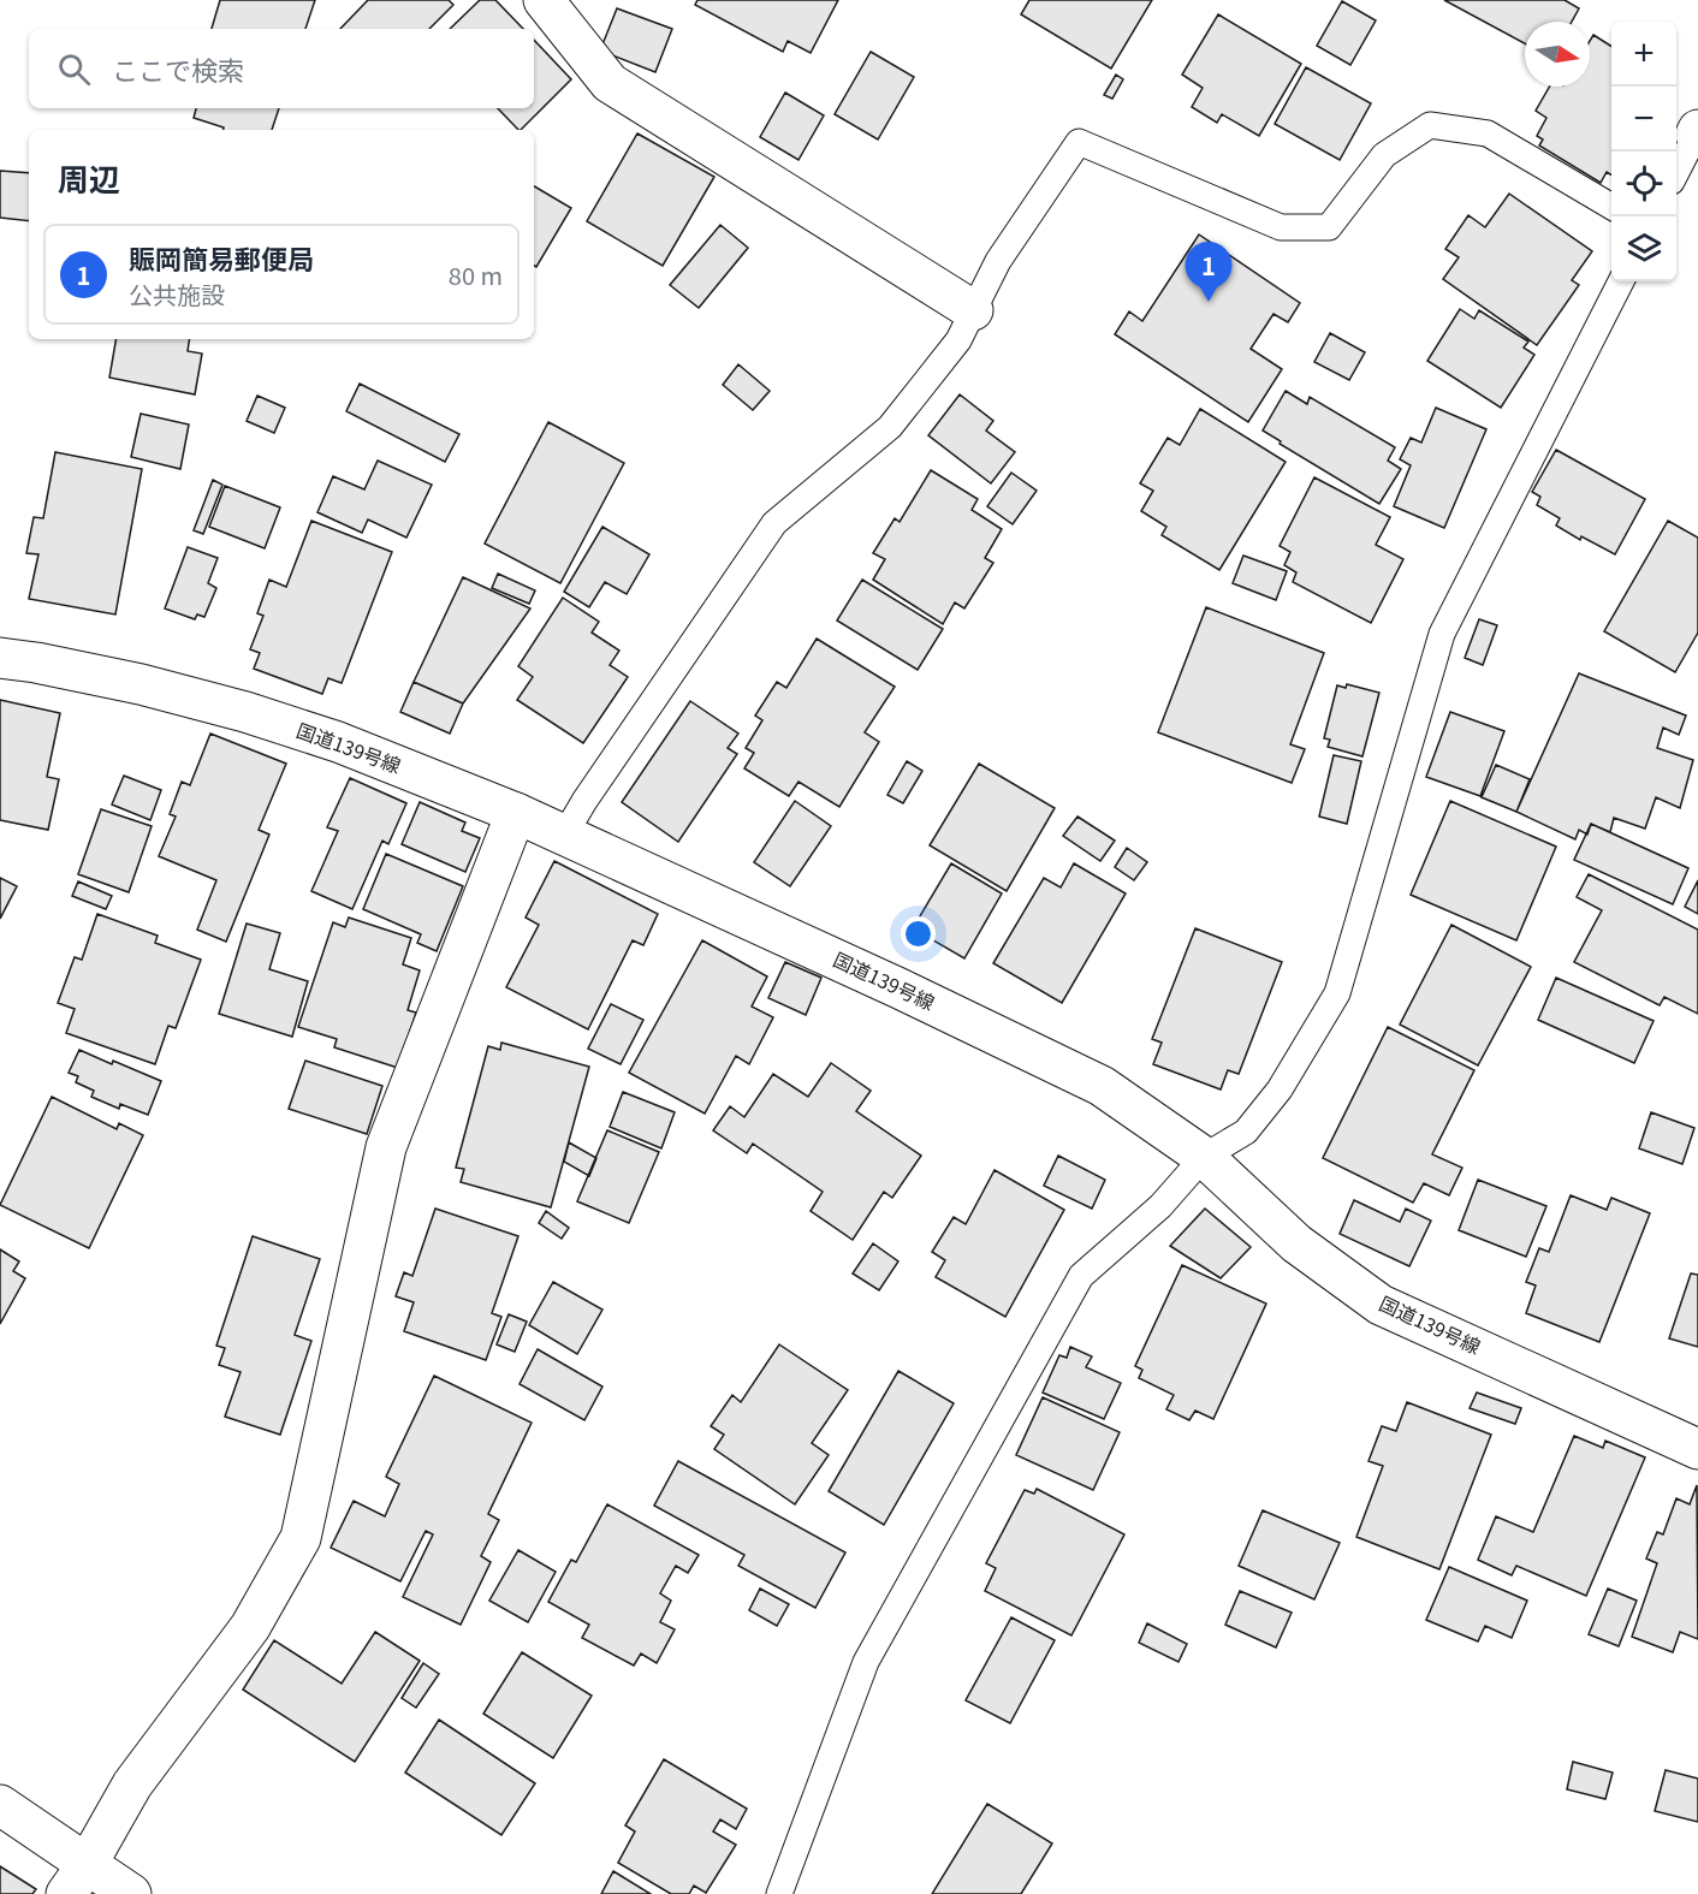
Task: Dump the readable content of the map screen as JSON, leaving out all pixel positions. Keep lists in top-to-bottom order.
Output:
{
  "streets": {
    "main road": ["国道139号線"]
  },
  "north": "right",
  "page": {
    "map_buttons": ["+", "−"],
    "search": "ここで検索",
    "heading": "周辺",
    "list": [
      {
        "mark": "1",
        "name": "賑岡簡易郵便局",
        "note": "公共施設",
        "value": "80 m"
      }
    ],
    "pins": "1"
  }
}
